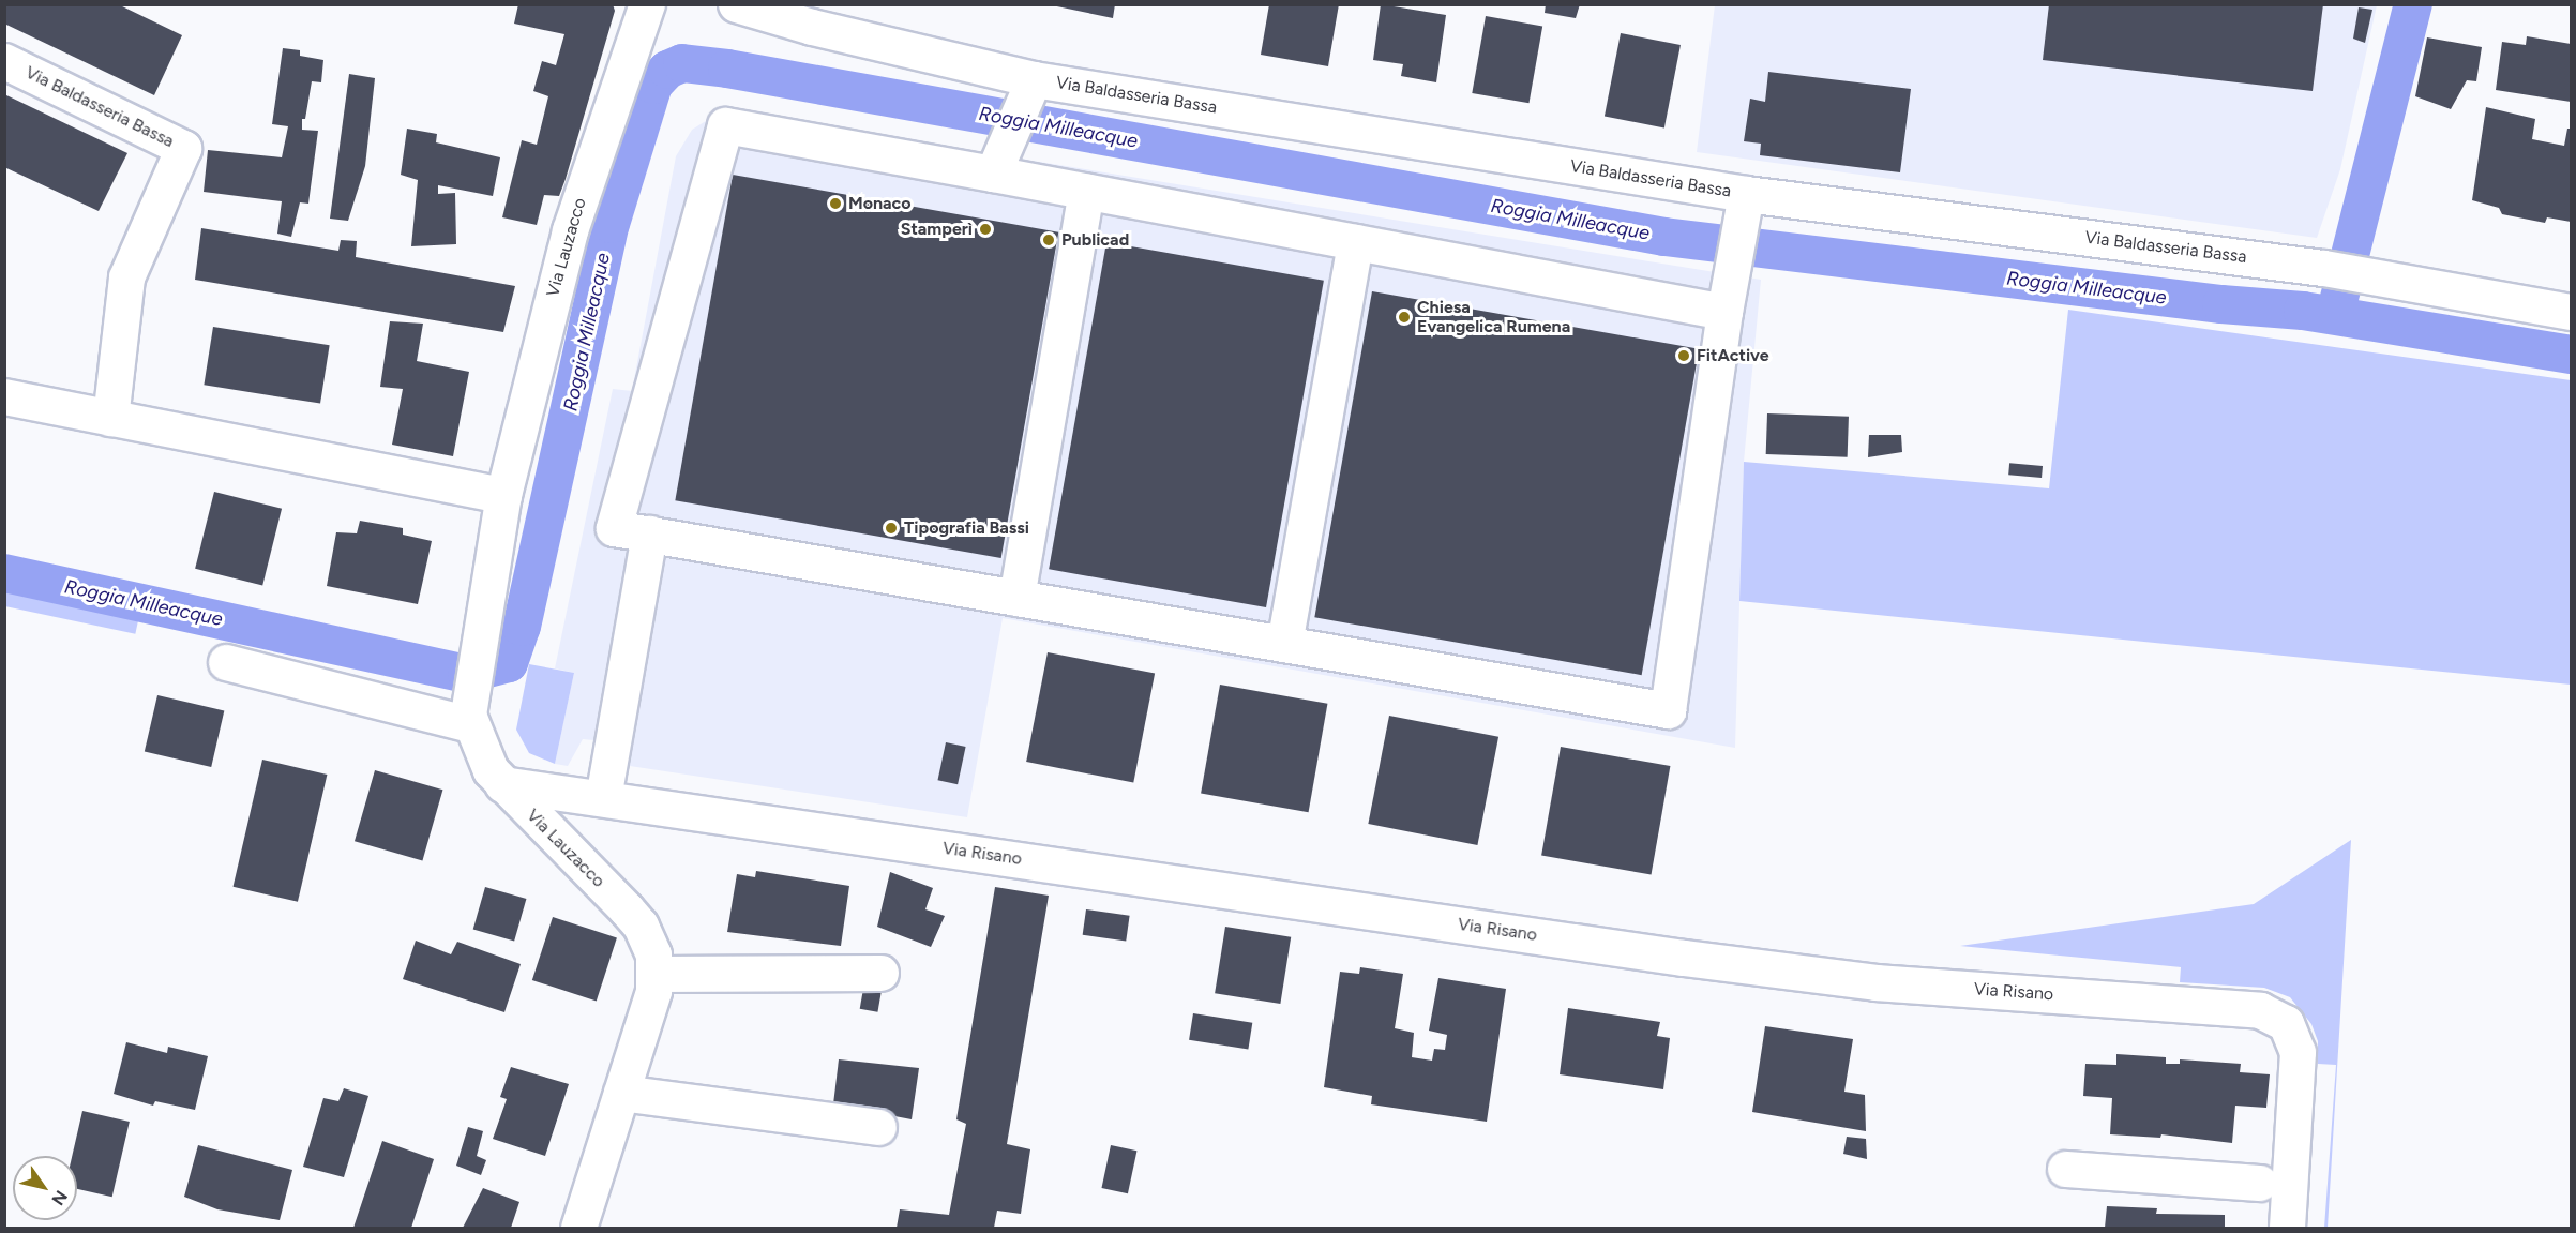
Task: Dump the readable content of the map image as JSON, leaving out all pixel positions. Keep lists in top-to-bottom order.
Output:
{
  "streets": {
    "street": ["Via Baldasseria Bassa", "Via Lauzacco", "Via Risano"]
  },
  "crossings": [
    ["Via Lauzacco", "Via Risano"]
  ],
  "water": ["Roggia Milleacque"],
  "places": [
    "Monaco",
    "Stamperì",
    "Publicad",
    "Chiesa Evangelica Rumena",
    "FitActive",
    "Tipografia Bassi"
  ],
  "north": "bottom right"
}
